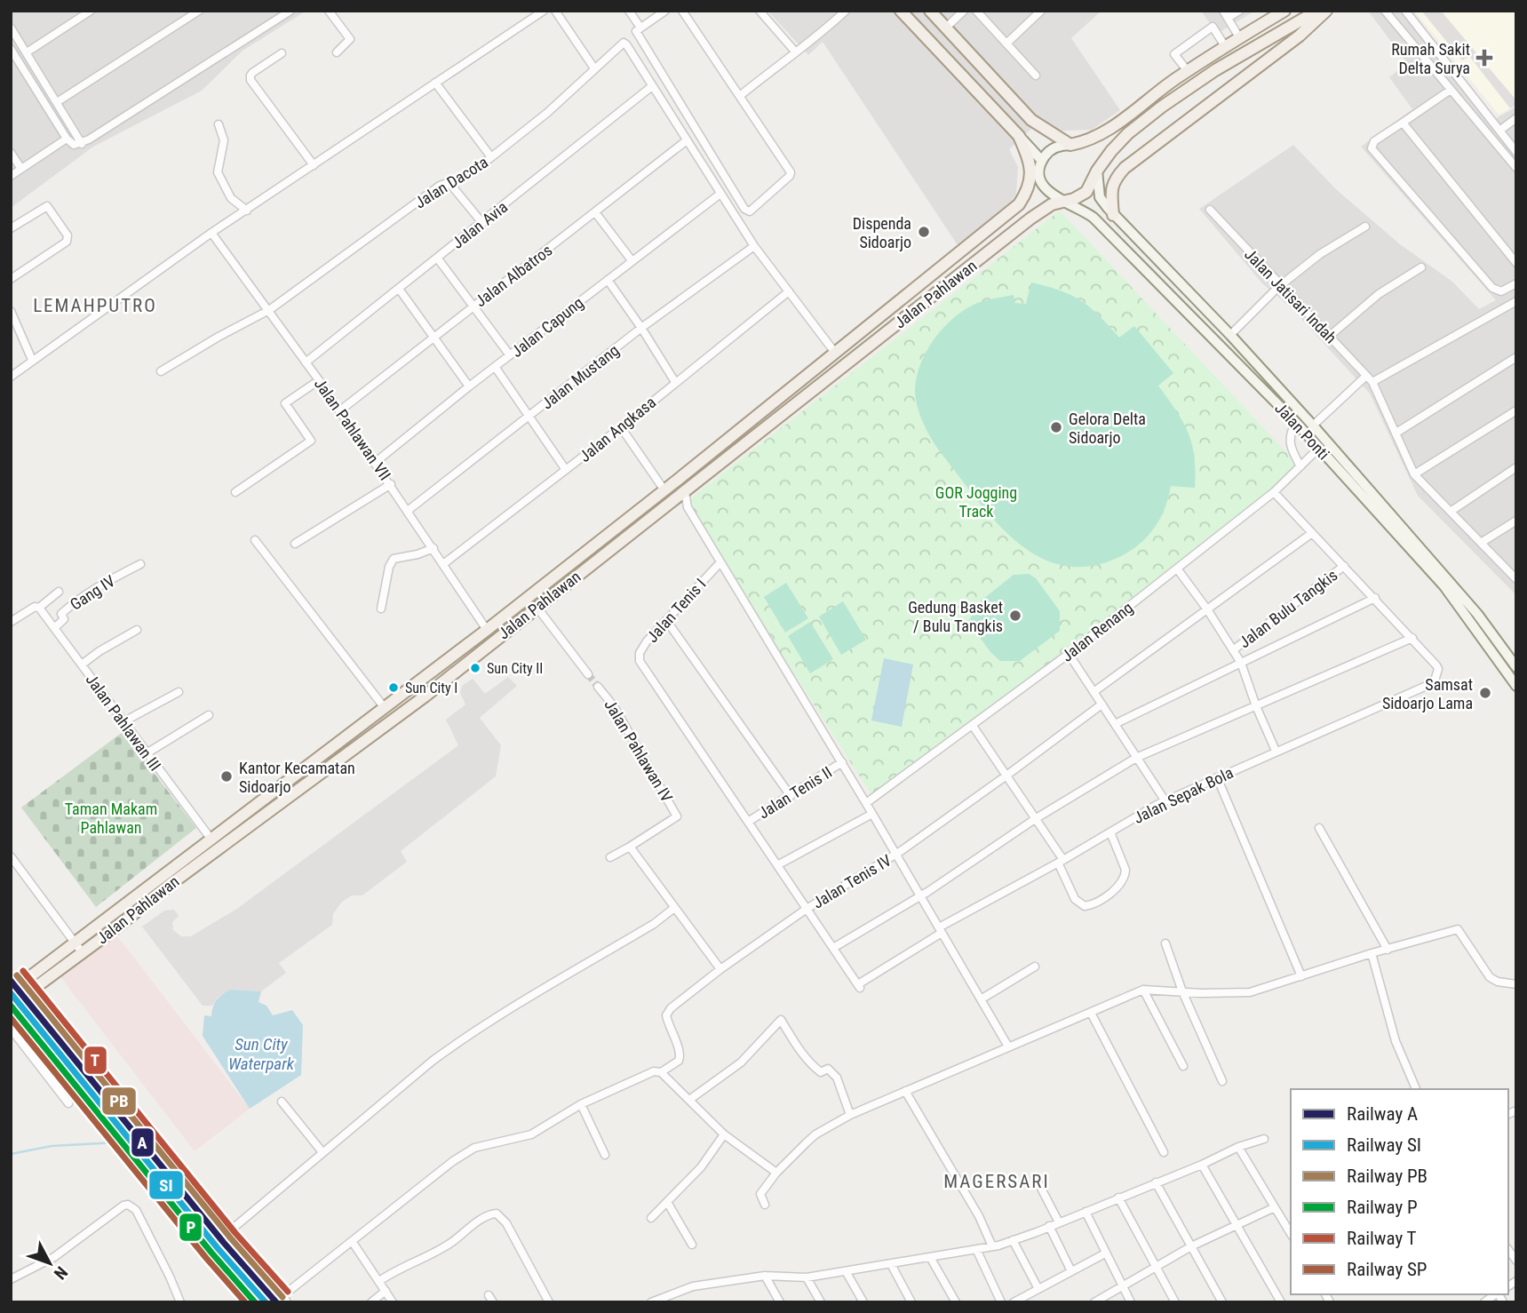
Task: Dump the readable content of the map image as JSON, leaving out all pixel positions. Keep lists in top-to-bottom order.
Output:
{
  "streets": {
    "main road": ["Jalan Pahlawan", "Jalan Ponti"],
    "street": [
      "Jalan Dacota",
      "Jalan Avia",
      "Jalan Albatros",
      "Jalan Jatisari Indah",
      "Jalan Capung",
      "Jalan Mustang",
      "Jalan Pahlawan VII",
      "Jalan Angkasa",
      "Gang IV",
      "Jalan Bulu Tangkis",
      "Jalan Tenis I",
      "Jalan Renang",
      "Jalan Pahlawan III",
      "Jalan Pahlawan IV",
      "Jalan Tenis II",
      "Jalan Sepak Bola",
      "Jalan Tenis IV"
    ]
  },
  "crossings": [
    ["Jalan Dacota", "Jalan Avia"],
    ["Jalan Dacota", "Jalan Pahlawan VII"],
    ["Jalan Avia", "Jalan Pahlawan VII"],
    ["Jalan Albatros", "Jalan Pahlawan VII"],
    ["Jalan Pahlawan", "Jalan Pahlawan VII"],
    ["Jalan Pahlawan", "Jalan Ponti"],
    ["Jalan Pahlawan", "Jalan Pahlawan III"],
    ["Jalan Capung", "Jalan Pahlawan VII"],
    ["Jalan Mustang", "Jalan Pahlawan VII"],
    ["Jalan Pahlawan VII", "Jalan Angkasa"],
    ["Jalan Ponti", "Jalan Renang"],
    ["Gang IV", "Jalan Pahlawan III"],
    ["Jalan Tenis I", "Jalan Tenis II"]
  ],
  "districts": ["LEMAHPUTRO", "MAGERSARI"],
  "water": ["Sun City Waterpark"],
  "parks": ["GOR Jogging Track", "Taman Makam Pahlawan"],
  "places": {
    "health": ["Rumah Sakit Delta Surya"],
    "other": [
      "Dispenda Sidoarjo",
      "Gelora Delta Sidoarjo",
      "Gedung Basket / Bulu Tangkis",
      "Sun City II",
      "Sun City I",
      "Samsat Sidoarjo Lama",
      "Kantor Kecamatan Sidoarjo"
    ]
  },
  "lines": [
    "rail line T",
    "rail line PB",
    "rail line A",
    "rail line SI",
    "rail line P",
    "rail line SP"
  ],
  "legend": [
    "Railway A",
    "Railway SI",
    "Railway PB",
    "Railway P",
    "Railway T",
    "Railway SP"
  ],
  "north": "bottom right"
}
